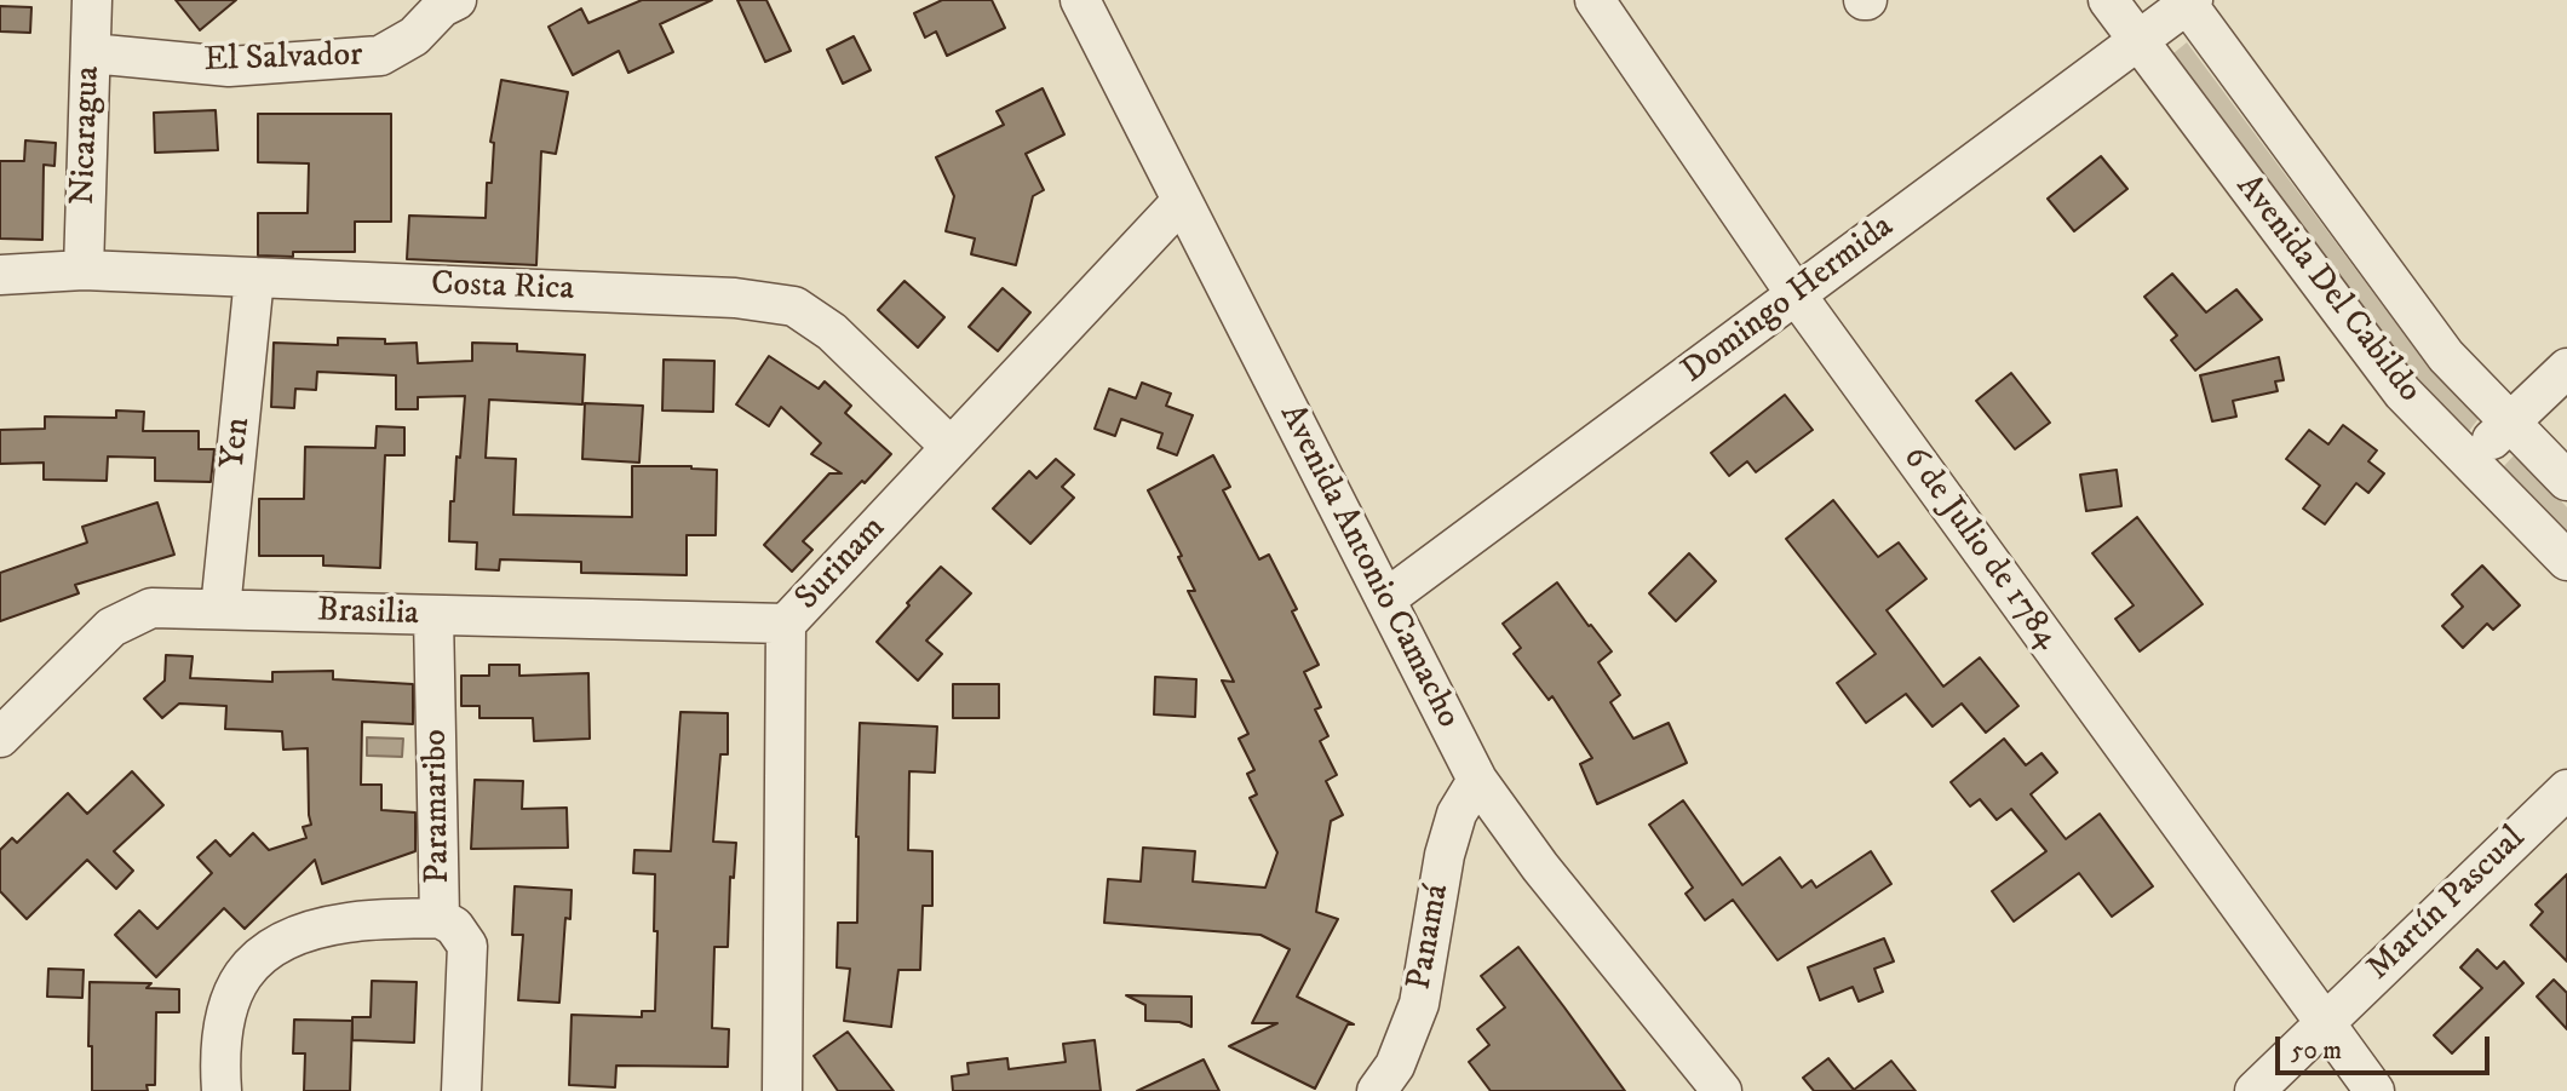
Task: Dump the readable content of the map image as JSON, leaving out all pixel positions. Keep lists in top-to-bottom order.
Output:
{
  "streets": {
    "street": [
      "El Salvador",
      "Nicaragua",
      "Costa Rica",
      "Avenida Del Cabildo",
      "Domingo Hermida",
      "Yen",
      "6 de Julio de 1784",
      "Surinam",
      "Avenida Antonio Camacho",
      "Brasilia",
      "Paramaribo",
      "Martín Pascual",
      "Panamá"
    ]
  },
  "crossings": [
    ["El Salvador", "Nicaragua"],
    ["Nicaragua", "Costa Rica"],
    ["Costa Rica", "Yen"],
    ["Costa Rica", "Surinam"],
    ["Avenida Del Cabildo", "Domingo Hermida"],
    ["Domingo Hermida", "6 de Julio de 1784"],
    ["Domingo Hermida", "Avenida Antonio Camacho"],
    ["Yen", "Brasilia"],
    ["6 de Julio de 1784", "Martín Pascual"],
    ["Surinam", "Avenida Antonio Camacho"],
    ["Surinam", "Brasilia"],
    ["Avenida Antonio Camacho", "Panamá"],
    ["Brasilia", "Paramaribo"]
  ],
  "scale_bar": "50 m"
}
